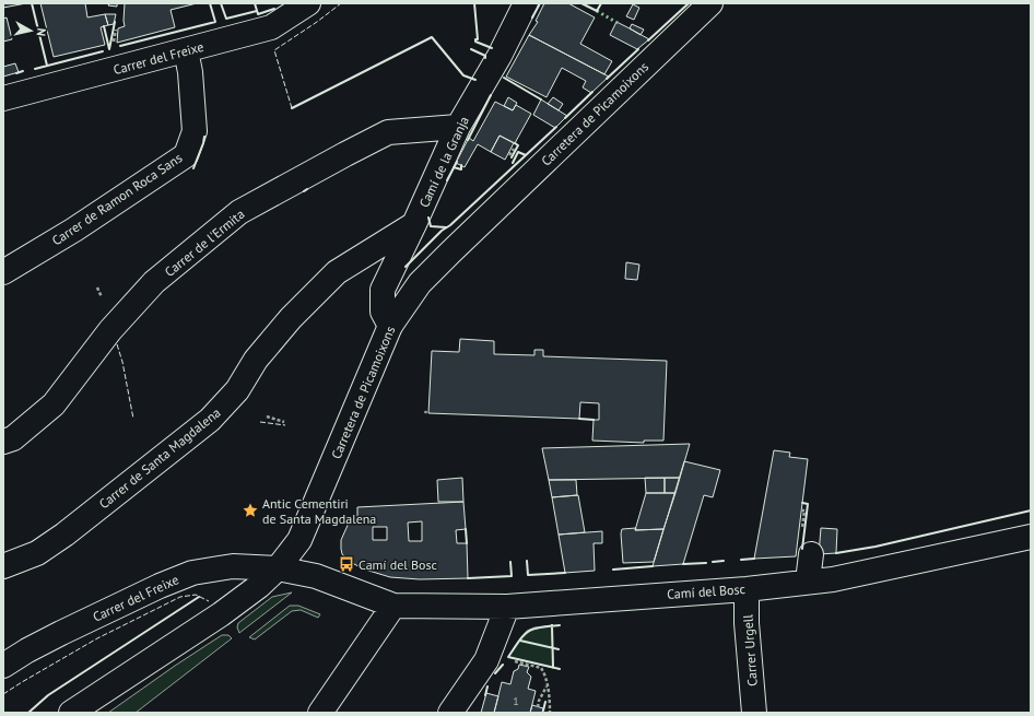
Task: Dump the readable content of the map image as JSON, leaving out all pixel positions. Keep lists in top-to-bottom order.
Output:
{
  "streets": {
    "street": [
      "Carrer del Freixe",
      "Carretera de Picamoixons",
      "Camí de la Granja",
      "Carrer de Ramon Roca Sans",
      "Carrer de l'Ermita",
      "Carrer de Santa Magdalena",
      "Camí del Bosc",
      "Carrer Urgell"
    ]
  },
  "crossings": [
    ["Carrer del Freixe", "Carretera de Picamoixons"],
    ["Carrer del Freixe", "Carrer de Ramon Roca Sans"],
    ["Carrer del Freixe", "Camí del Bosc"],
    ["Carretera de Picamoixons", "Camí de la Granja"],
    ["Carretera de Picamoixons", "Camí del Bosc"],
    ["Camí de la Granja", "Carrer de l'Ermita"],
    ["Camí de la Granja", "Carrer de Santa Magdalena"],
    ["Camí del Bosc", "Carrer Urgell"]
  ],
  "places": {
    "place": ["Antic Cementiri de Santa Magdalena"],
    "bus stop": ["Camí del Bosc"]
  },
  "house_numbers": ["1"],
  "north": "right"
}
